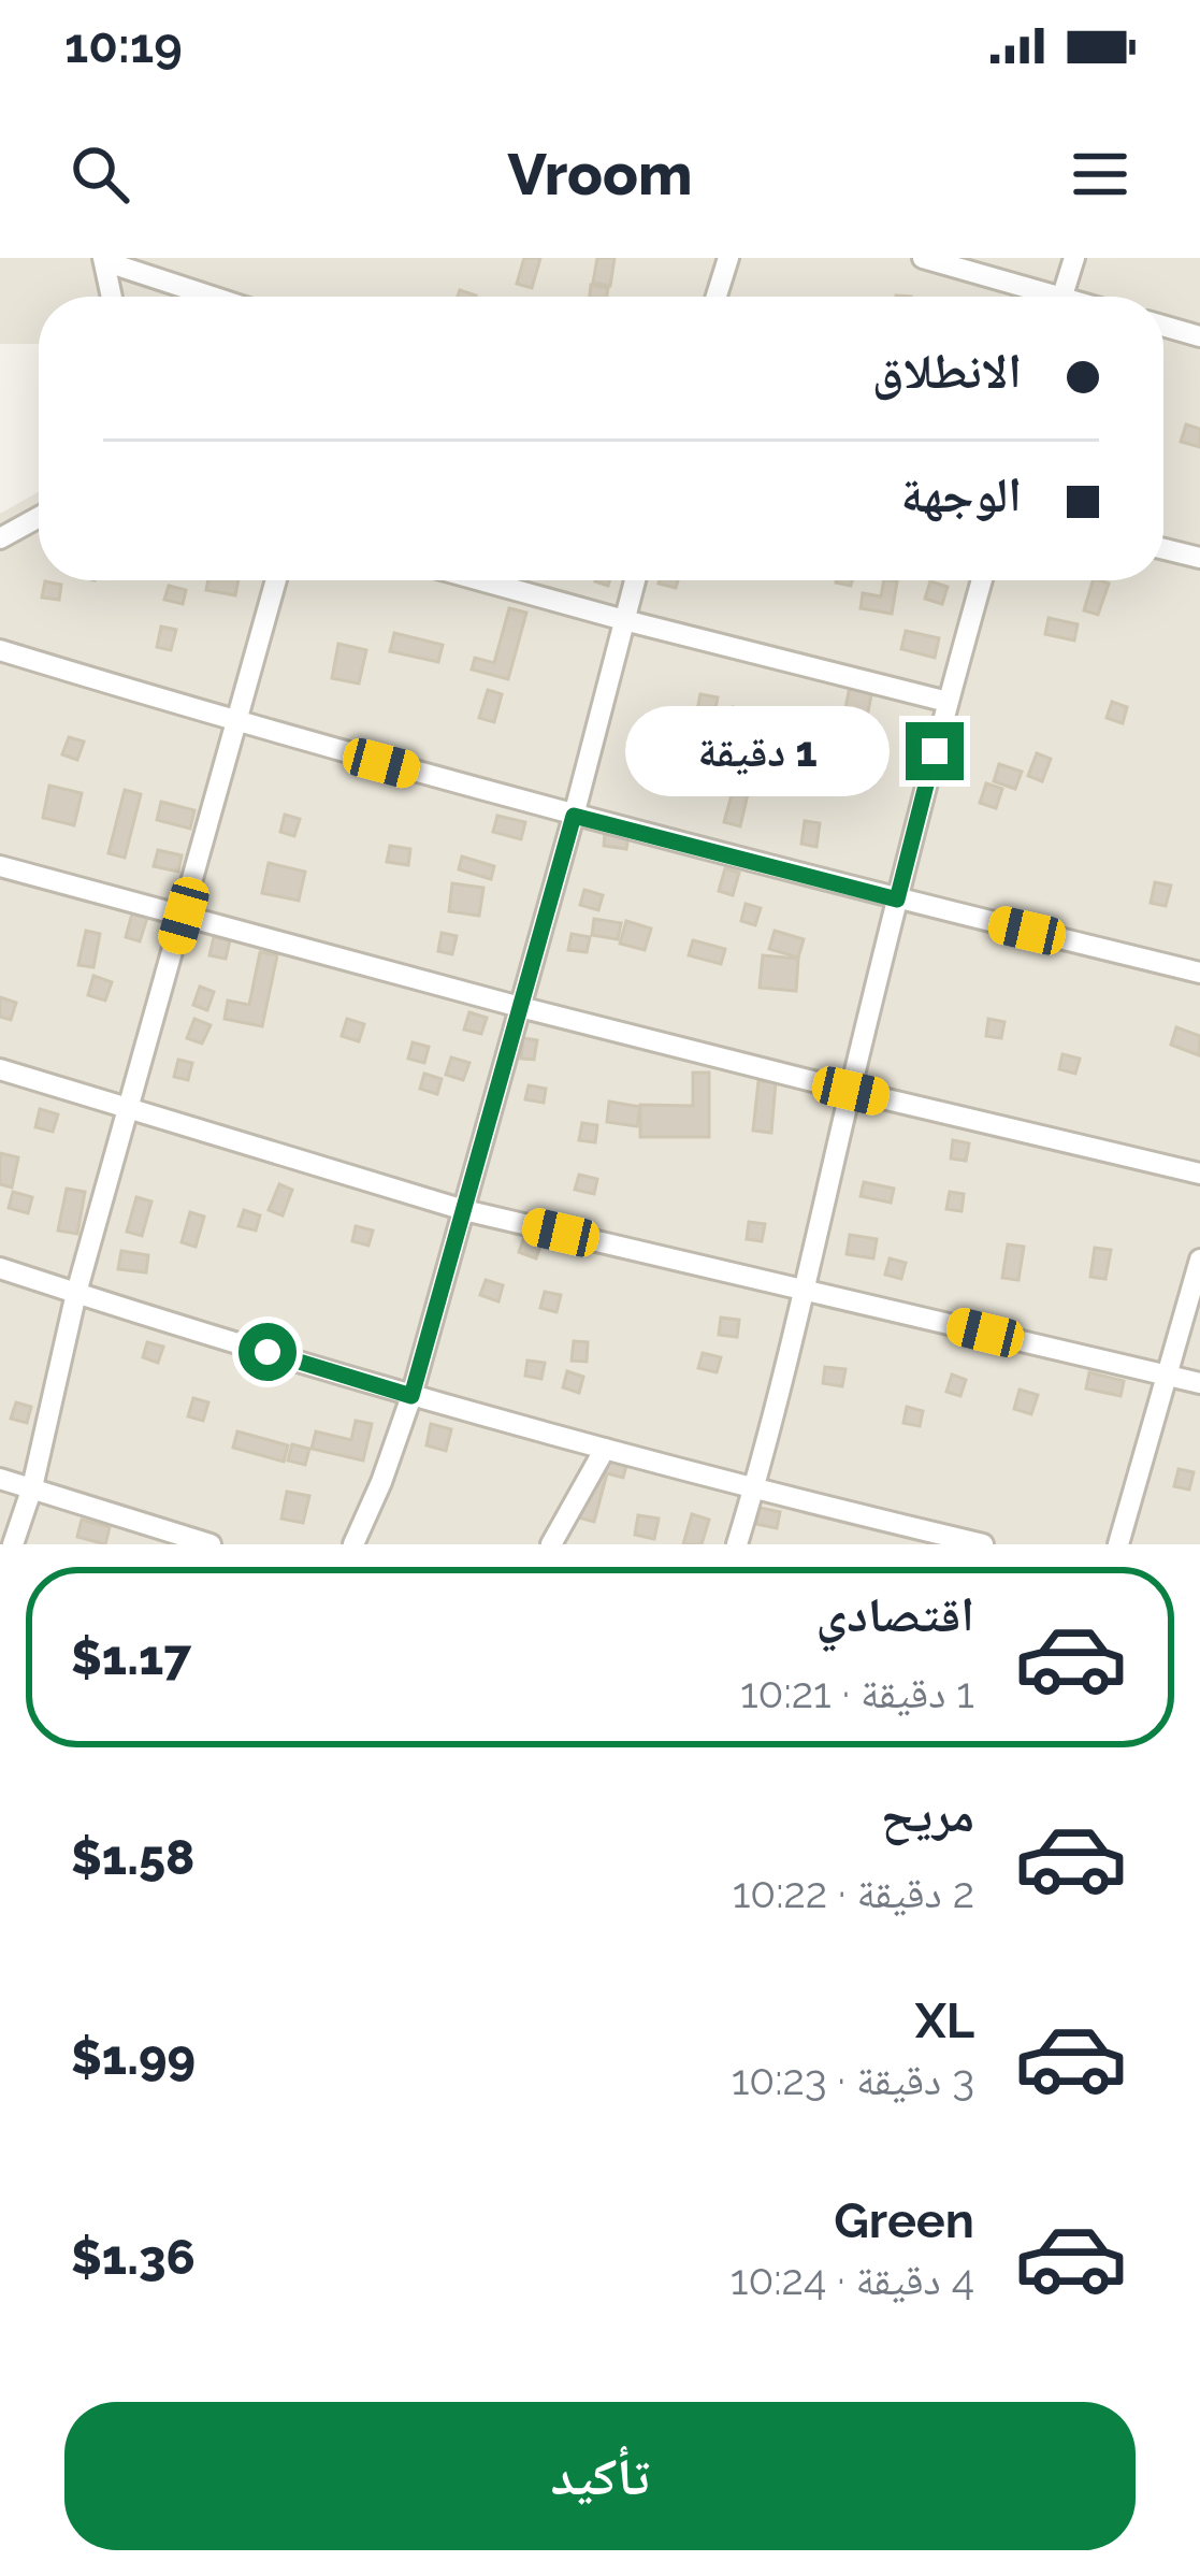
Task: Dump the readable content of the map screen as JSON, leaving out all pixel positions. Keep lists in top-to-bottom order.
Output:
{
  "page": {
    "status": "10:19",
    "header": "Vroom",
    "banner": ["الانطلاق", "الوجهة"],
    "bubble": "1 دقيقة",
    "list": [
      {
        "name": "اقتصادي",
        "note": "1 دقيقة · 10:21",
        "value": "$1.17"
      },
      {
        "name": "مريح",
        "note": "2 دقيقة · 10:22",
        "value": "$1.58"
      },
      {
        "name": "XL",
        "note": "3 دقيقة · 10:23",
        "value": "$1.99"
      },
      {
        "name": "Green",
        "note": "4 دقيقة · 10:24",
        "value": "$1.36"
      }
    ],
    "buttons": "تأكيد"
  }
}
